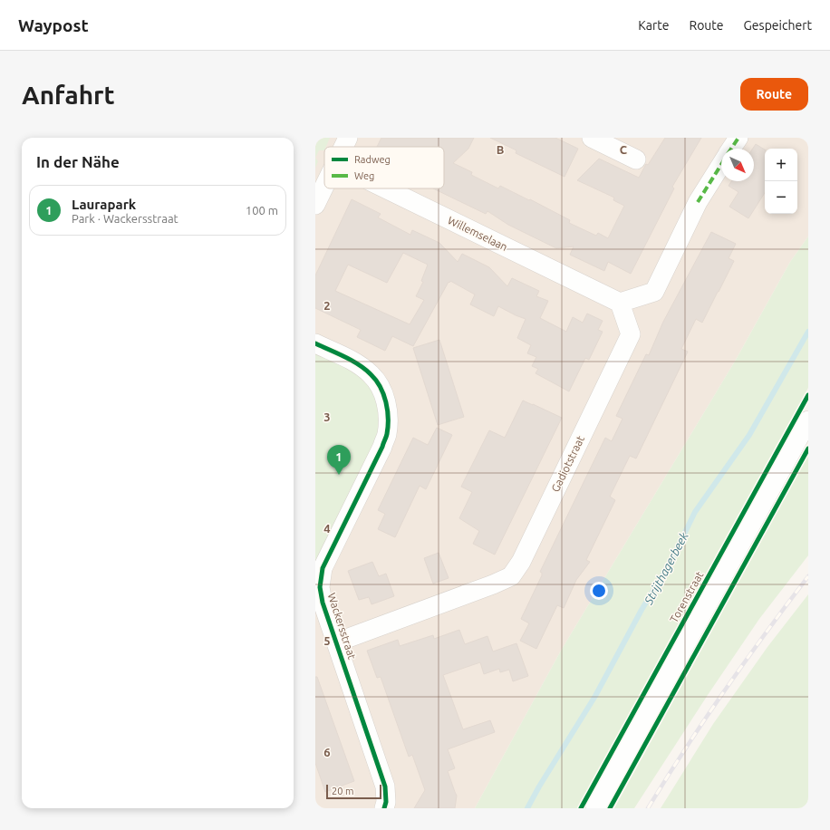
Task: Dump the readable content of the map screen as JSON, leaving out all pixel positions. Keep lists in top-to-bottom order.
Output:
{
  "streets": {
    "street": [
      "Willemselaan",
      "Gadiotstraat",
      "Torenstraat",
      "Wackersstraat"
    ]
  },
  "crossings": [
    ["Willemselaan", "Gadiotstraat"],
    ["Gadiotstraat", "Wackersstraat"]
  ],
  "water": ["Strijthagerbeek"],
  "legend": ["Radweg", "Weg"],
  "scale_bar": "20 m",
  "north": "bottom right",
  "page": {
    "header": "Waypost",
    "nav": ["Karte", "Route", "Gespeichert"],
    "buttons": "Route",
    "title": "Anfahrt",
    "heading": "In der Nähe",
    "map_buttons": ["+", "−"],
    "list": [
      {
        "mark": "1",
        "name": "Laurapark",
        "note": "Park · Wackersstraat",
        "value": "100 m"
      }
    ],
    "pins": "1",
    "scale": "20 m"
  },
  "grid": {
    "columns": ["B", "C"],
    "rows": [
      "2",
      "3",
      "4",
      "5",
      "6"
    ]
  }
}
